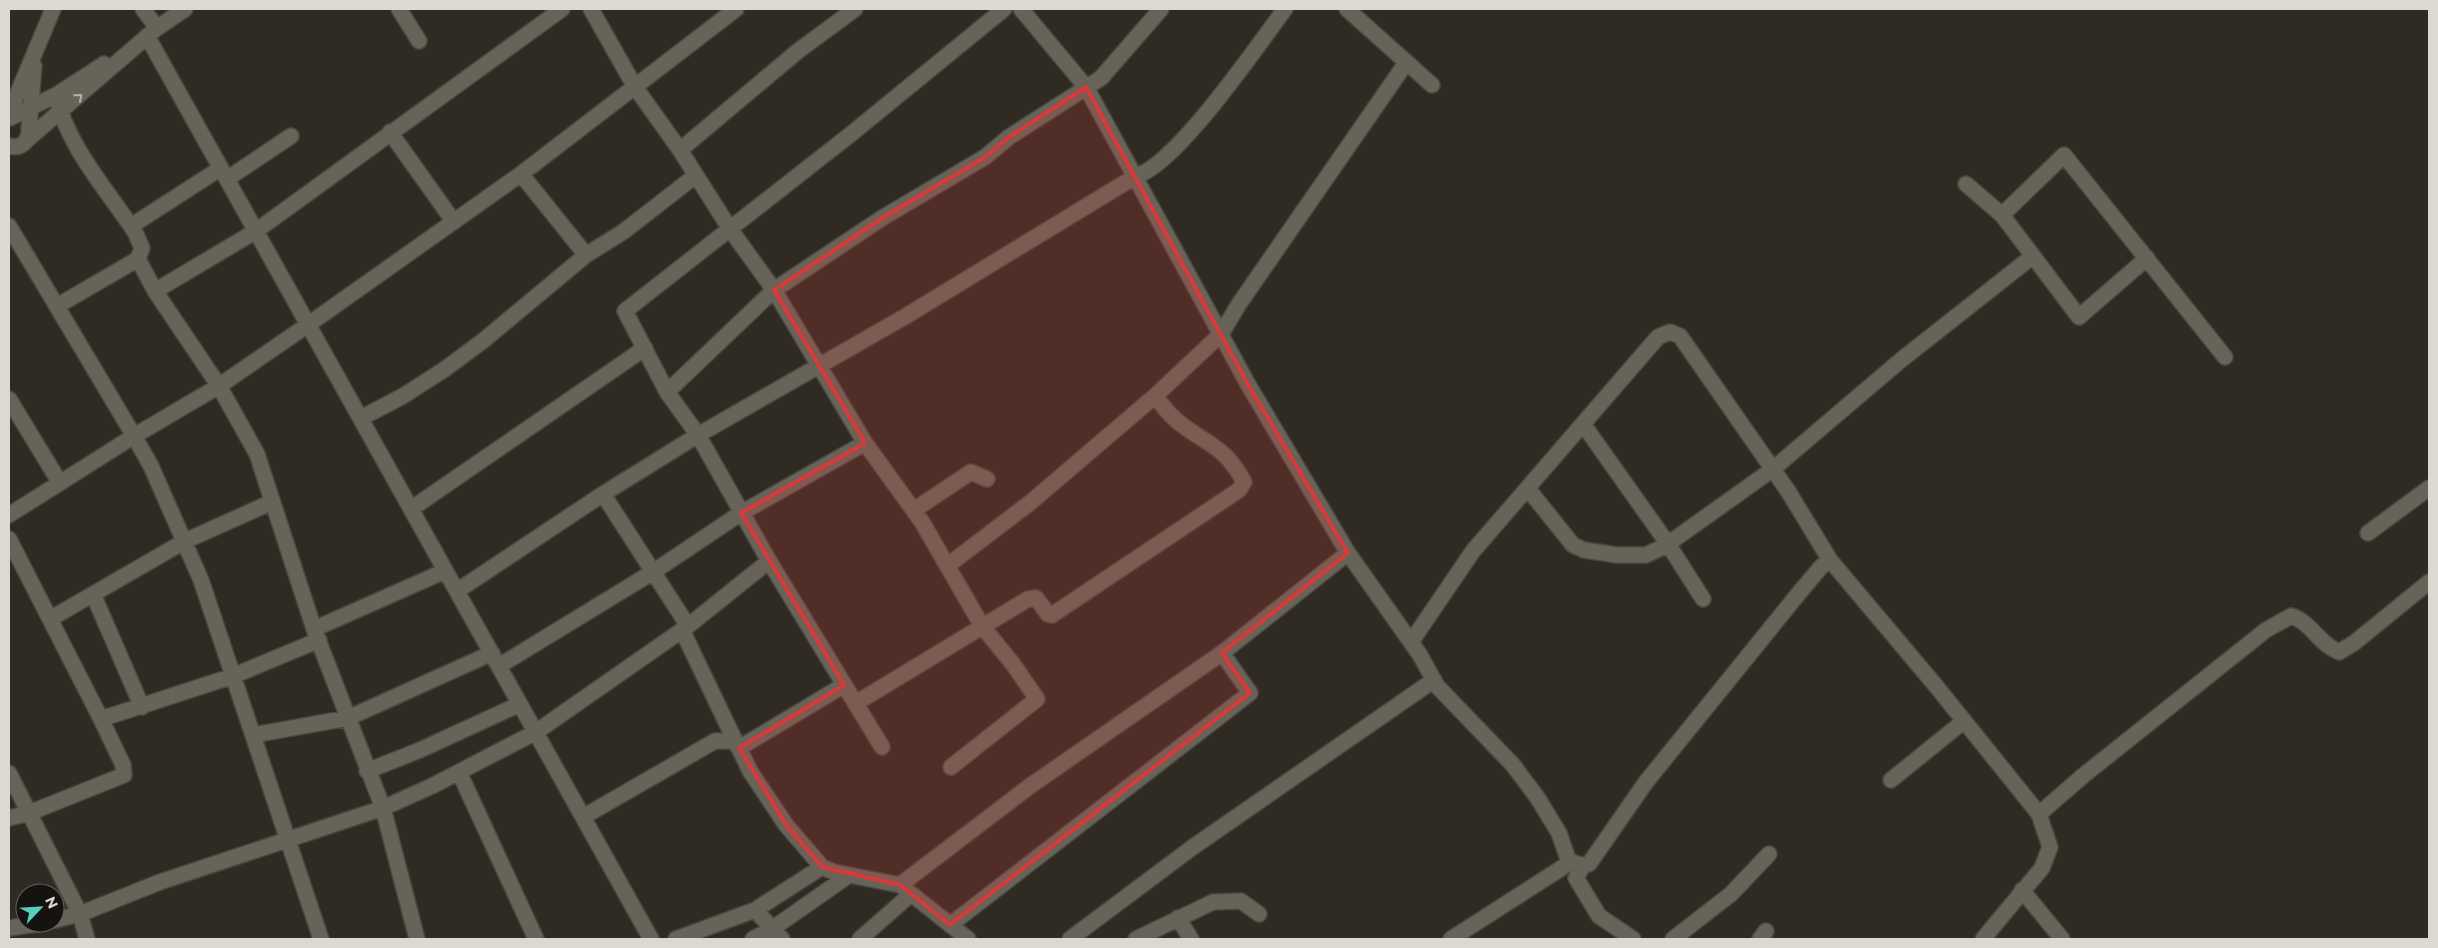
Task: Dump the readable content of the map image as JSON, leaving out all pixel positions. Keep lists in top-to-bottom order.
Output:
{
  "north": "top right"
}
